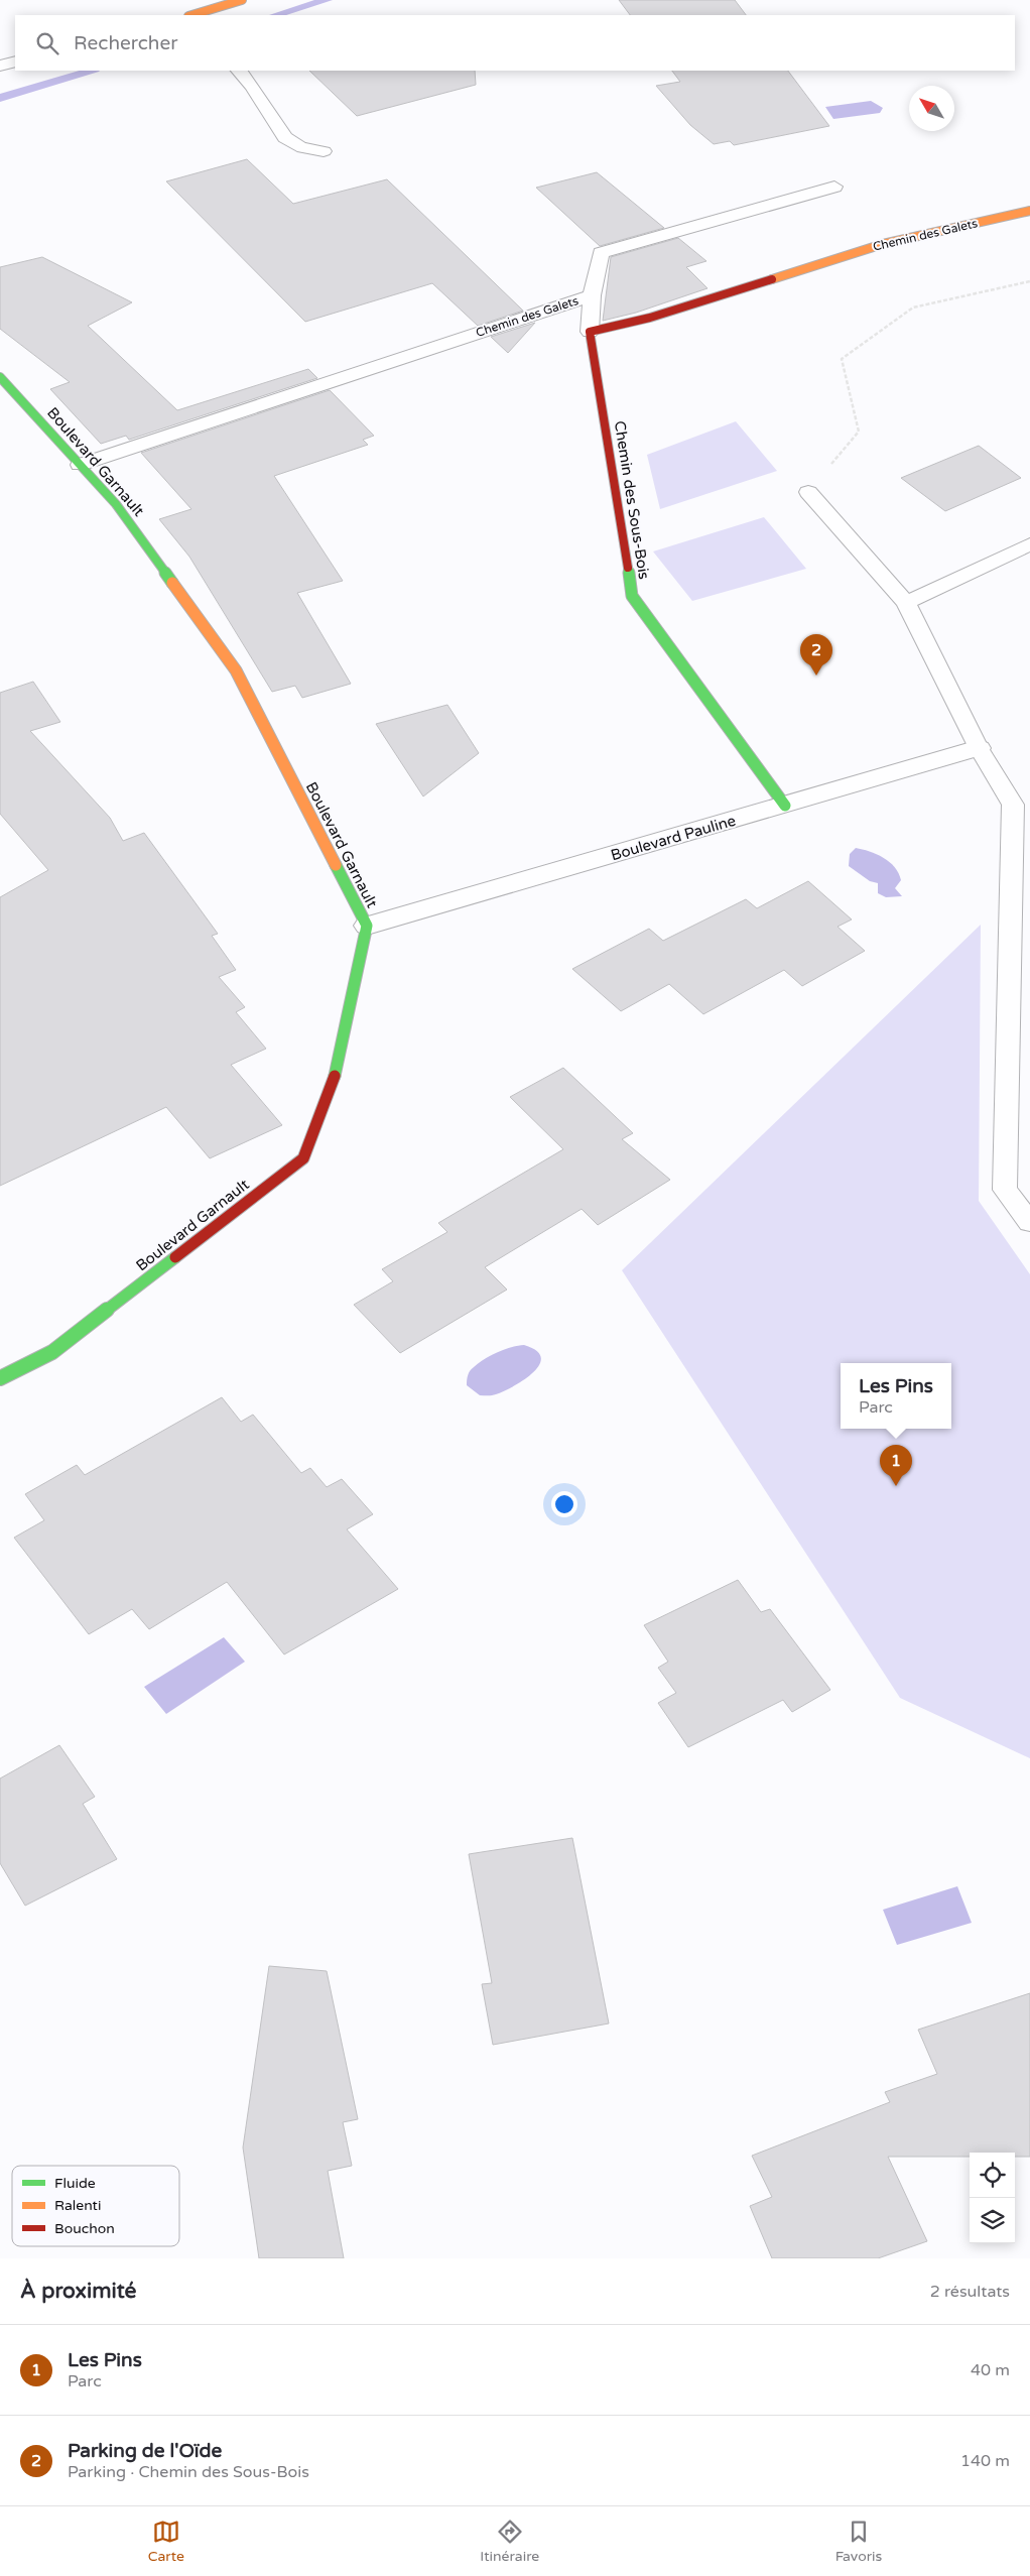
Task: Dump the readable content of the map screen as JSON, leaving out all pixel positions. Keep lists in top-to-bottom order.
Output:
{
  "streets": {
    "street": [
      "Chemin des Galets",
      "Boulevard Garnault",
      "Chemin des Sous-Bois",
      "Boulevard Pauline"
    ]
  },
  "crossings": [
    ["Chemin des Galets", "Boulevard Garnault"],
    ["Chemin des Galets", "Chemin des Sous-Bois"],
    ["Boulevard Garnault", "Boulevard Pauline"],
    ["Chemin des Sous-Bois", "Boulevard Pauline"]
  ],
  "legend": ["Fluide", "Ralenti", "Bouchon"],
  "north": "top left",
  "page": {
    "search": "Rechercher",
    "pins": ["2", "1"],
    "popup": ["Les Pins", "Parc"],
    "heading": ["À proximité", "2 résultats"],
    "list": [
      {
        "mark": "1",
        "name": "Les Pins",
        "note": "Parc",
        "value": "40 m"
      },
      {
        "mark": "2",
        "name": "Parking de l'Oïde",
        "note": "Parking · Chemin des Sous-Bois",
        "value": "140 m"
      }
    ],
    "nav": ["Carte", "Itinéraire", "Favoris"]
  }
}
